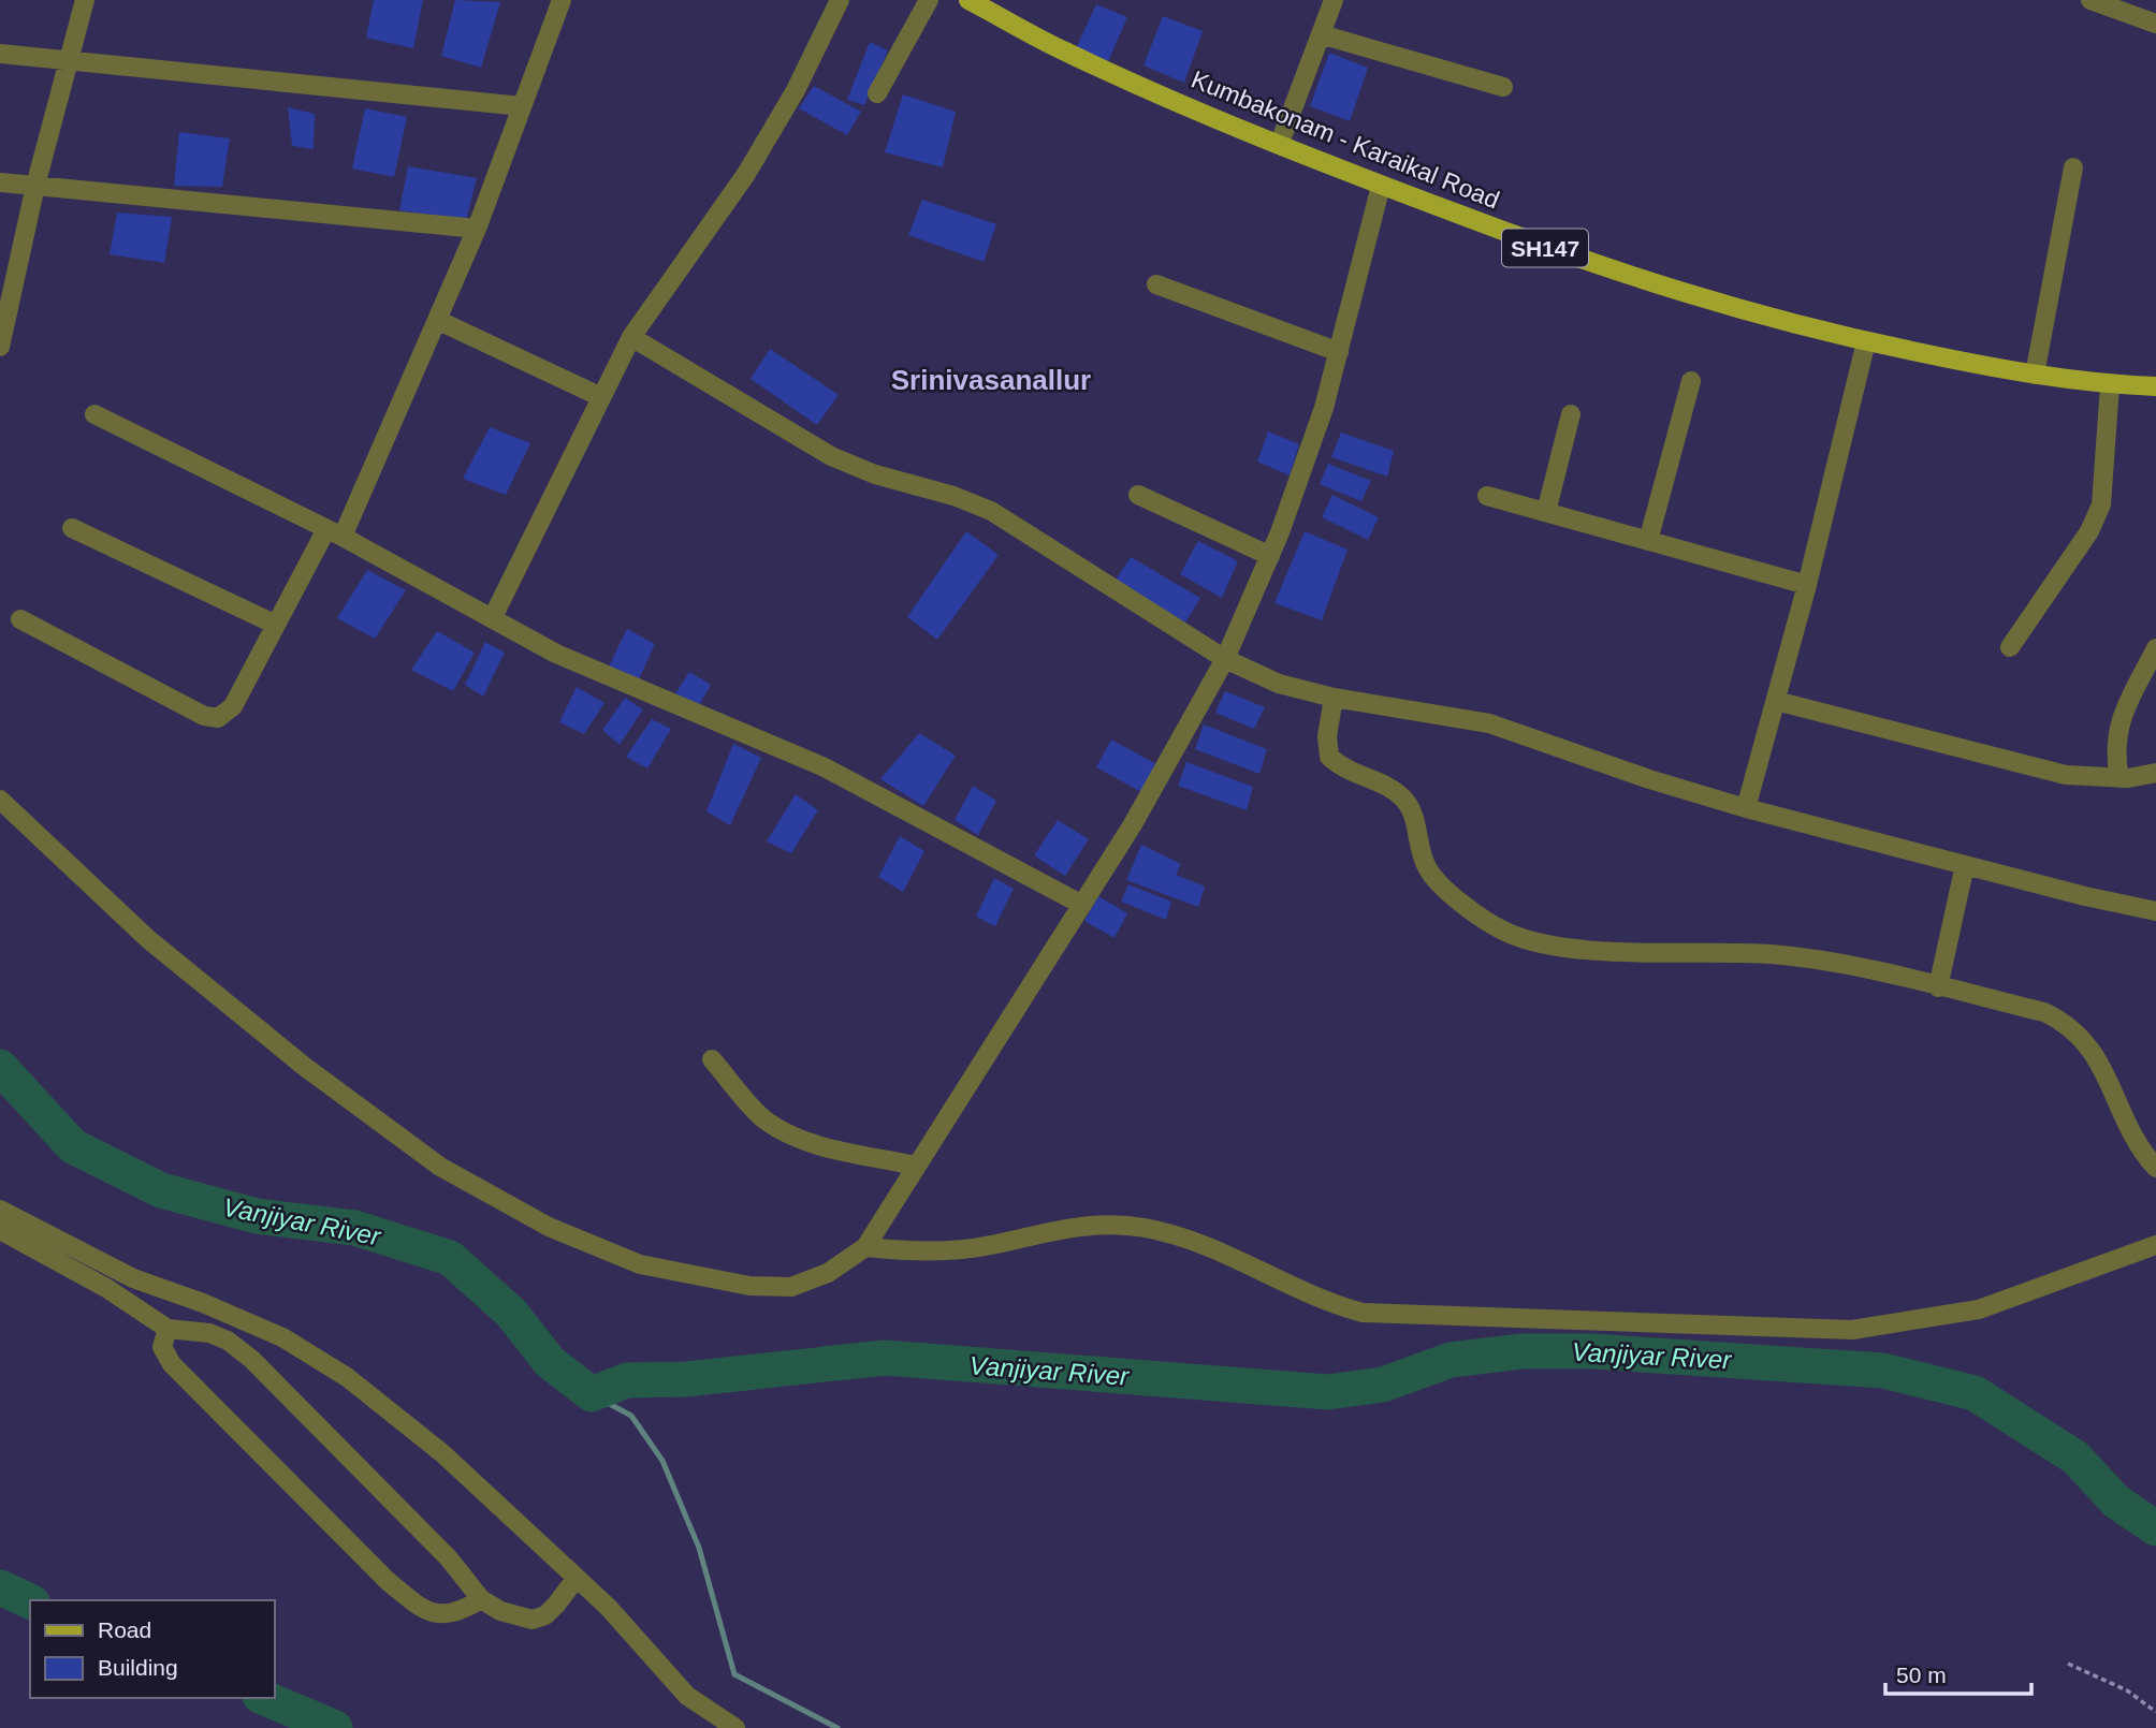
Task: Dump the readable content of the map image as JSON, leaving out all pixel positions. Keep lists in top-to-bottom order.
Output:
{
  "streets": {
    "main road": ["Kumbakonam - Karaikal Road", "SH147"]
  },
  "districts": ["Srinivasanallur"],
  "water": ["Vanjiyar River"],
  "legend": ["Road", "Building"],
  "scale_bar": "50 m"
}
